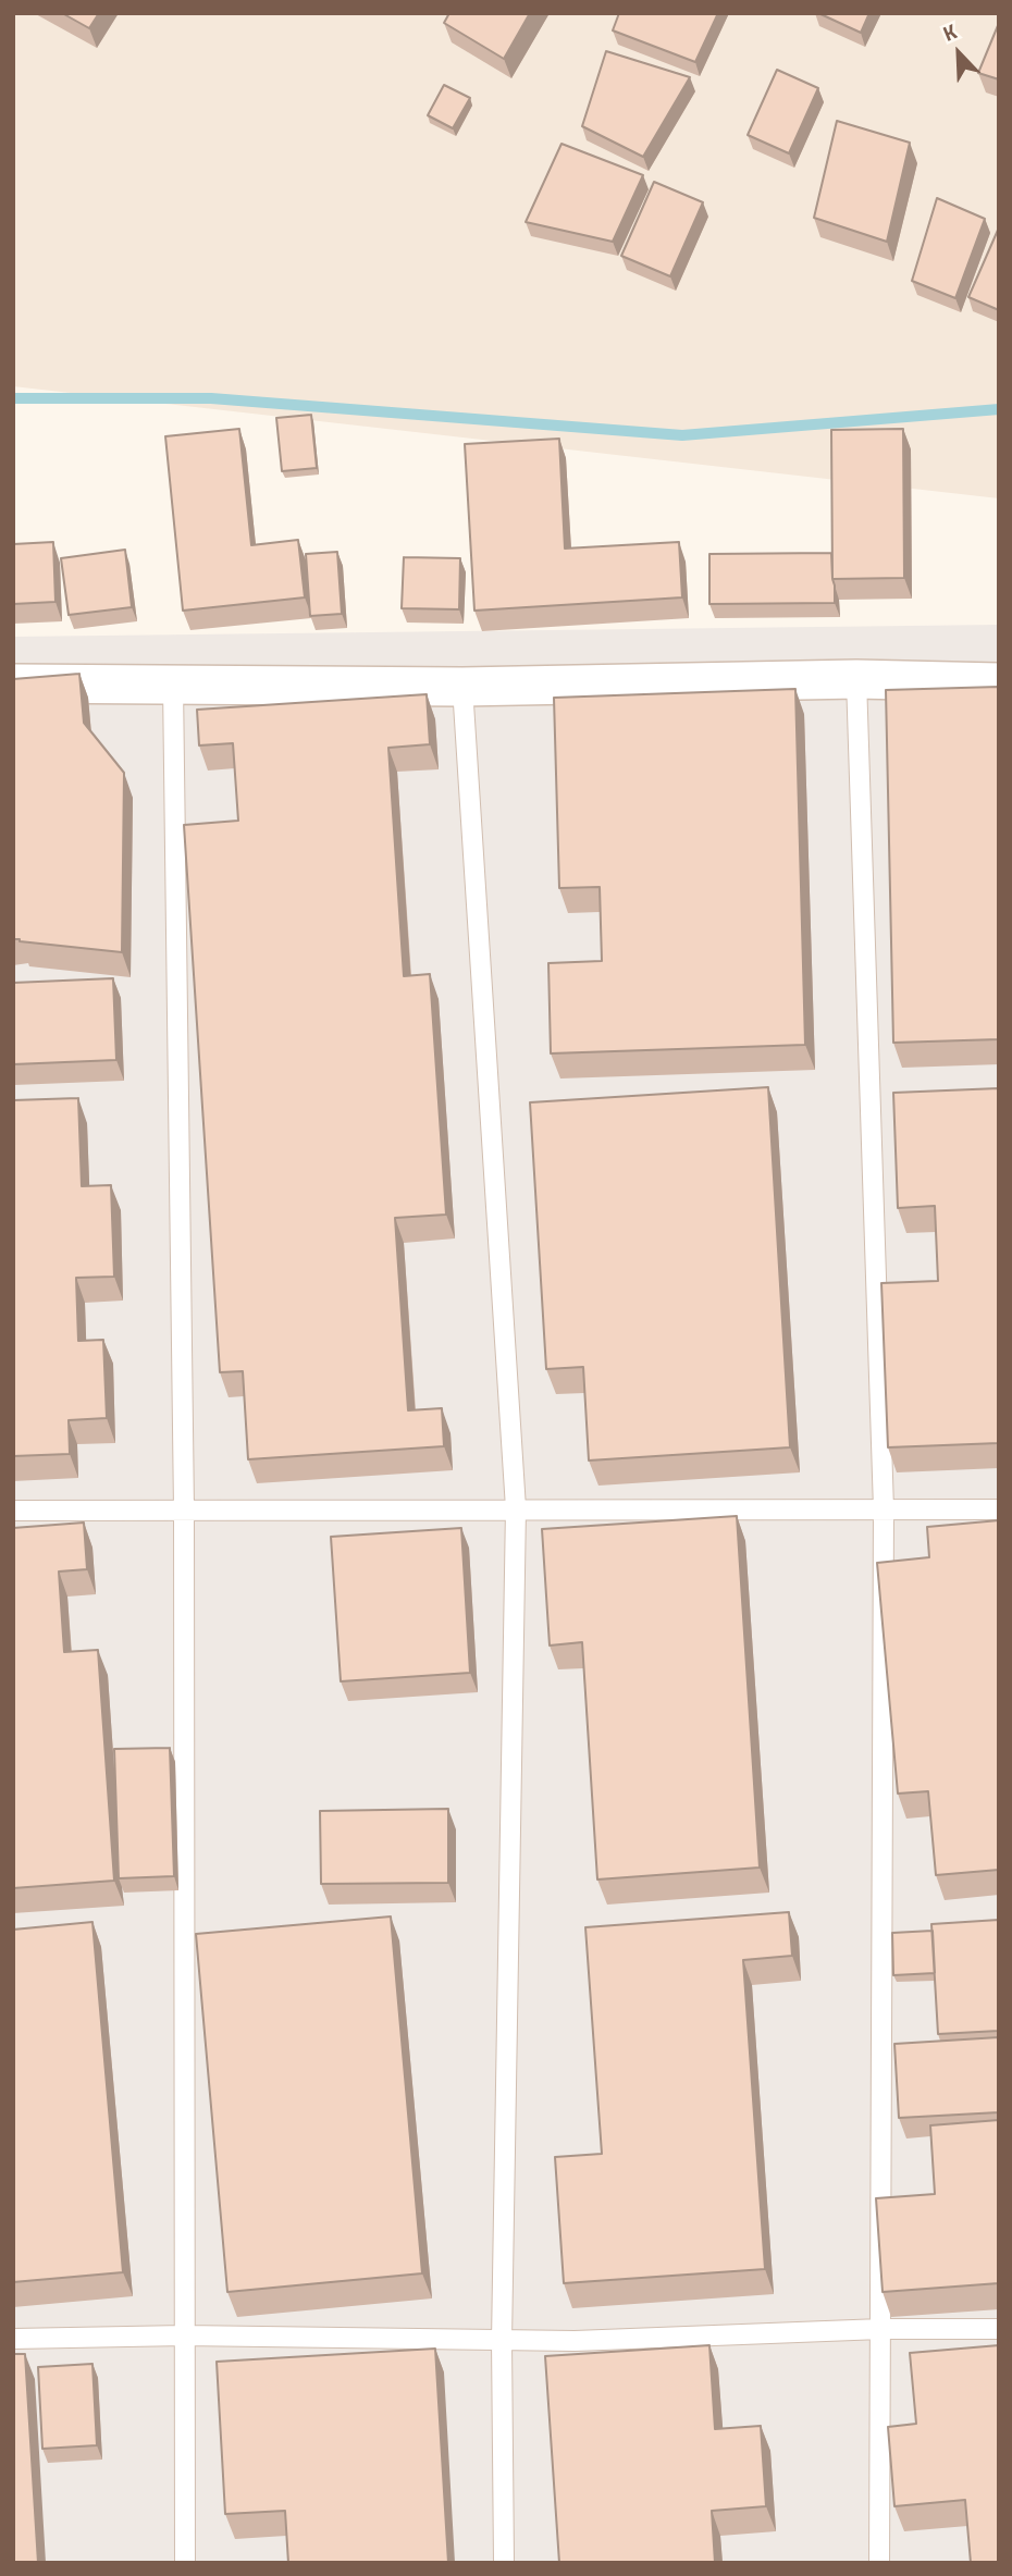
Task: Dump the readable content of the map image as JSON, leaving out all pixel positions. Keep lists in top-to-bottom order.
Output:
{
  "north": "top left"
}
